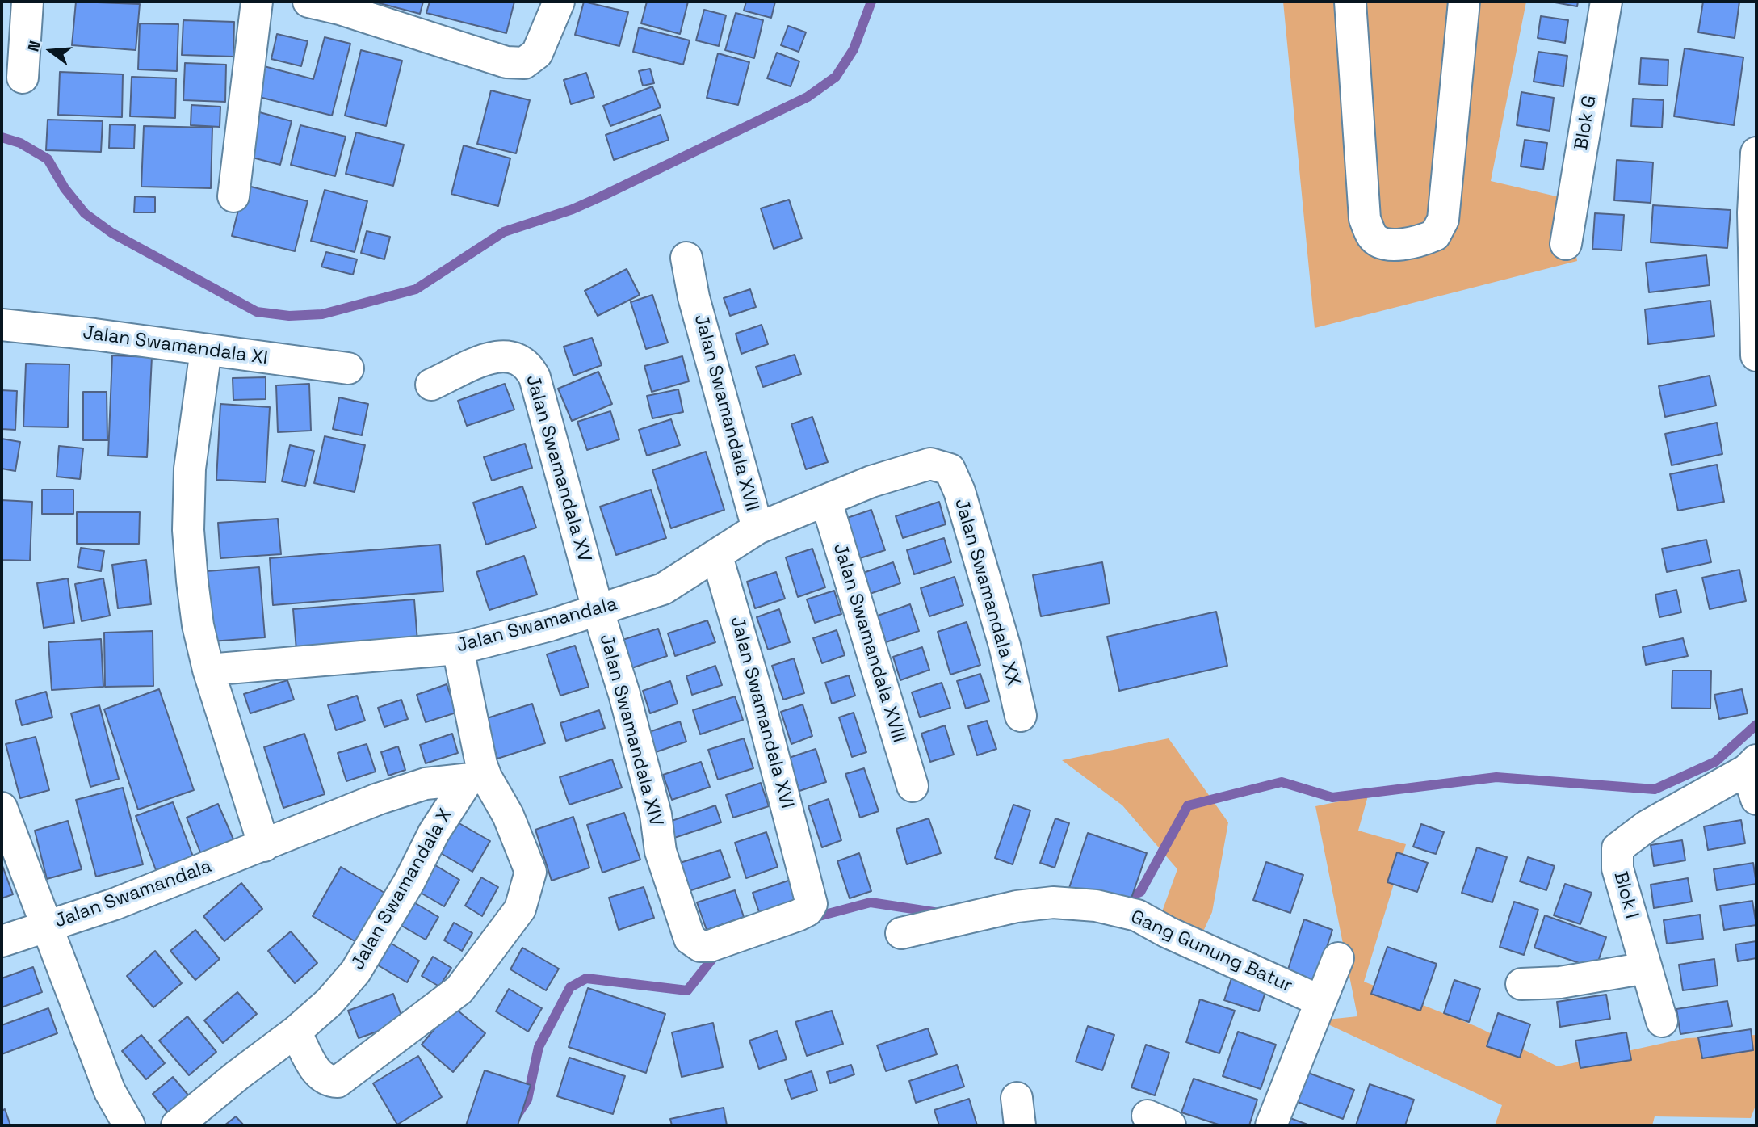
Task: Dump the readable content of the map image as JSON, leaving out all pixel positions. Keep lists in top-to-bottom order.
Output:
{
  "streets": {
    "street": [
      "Blok G",
      "Jalan Swamandala XI",
      "Jalan Swamandala XVII",
      "Jalan Swamandala XV",
      "Jalan Swamandala XX",
      "Jalan Swamandala",
      "Jalan Swamandala XVIII",
      "Jalan Swamandala XVI",
      "Jalan Swamandala XIV",
      "Jalan Swamandala X",
      "Blok I",
      "Gang Gunung Batur"
    ]
  },
  "crossings": [
    ["Jalan Swamandala XVII", "Jalan Swamandala"],
    ["Jalan Swamandala XV", "Jalan Swamandala"],
    ["Jalan Swamandala XV", "Jalan Swamandala XIV"],
    ["Jalan Swamandala XX", "Jalan Swamandala"],
    ["Jalan Swamandala", "Jalan Swamandala XVIII"],
    ["Jalan Swamandala", "Jalan Swamandala XVI"],
    ["Jalan Swamandala", "Jalan Swamandala XIV"],
    ["Jalan Swamandala", "Jalan Swamandala X"],
    ["Jalan Swamandala XVI", "Jalan Swamandala XIV"]
  ],
  "north": "left"
}
